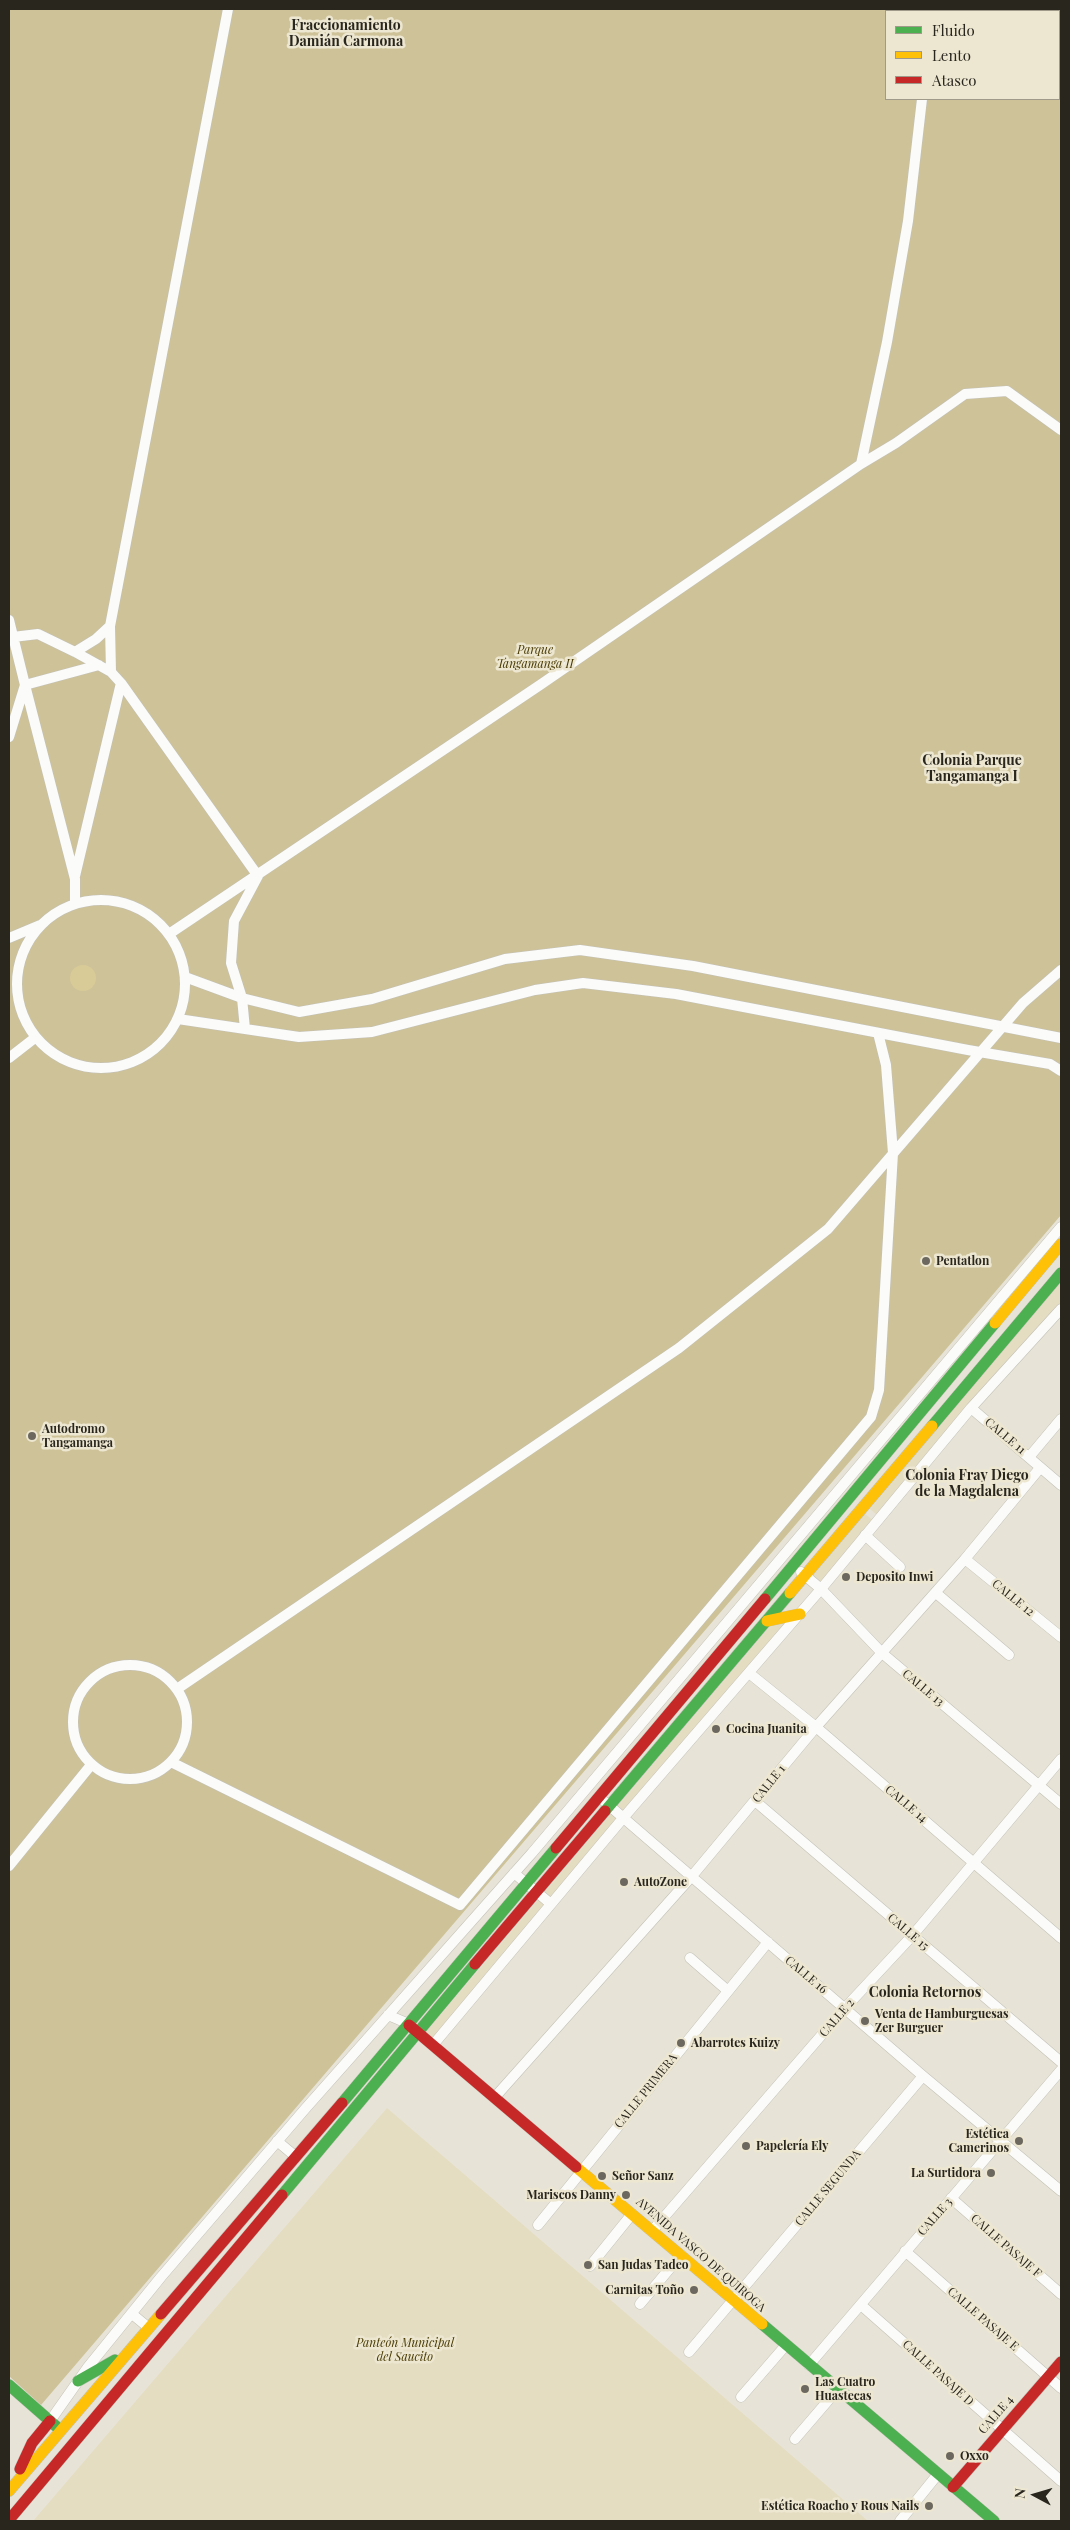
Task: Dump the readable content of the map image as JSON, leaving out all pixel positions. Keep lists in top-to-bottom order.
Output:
{
  "streets": {
    "main road": ["AVENIDA VASCO DE QUIROGA", "CALLE 4"],
    "street": [
      "CALLE 11",
      "CALLE 12",
      "CALLE 13",
      "CALLE 1",
      "CALLE 14",
      "CALLE 15",
      "CALLE 16",
      "CALLE 2",
      "CALLE PRIMERA",
      "CALLE SEGUNDA",
      "CALLE 3",
      "CALLE PASAJE F",
      "CALLE PASAJE E",
      "CALLE PASAJE D"
    ]
  },
  "crossings": [
    ["CALLE 11", "CALLE 1"],
    ["CALLE 12", "CALLE 1"],
    ["CALLE 13", "CALLE 1"],
    ["CALLE 13", "CALLE 2"],
    ["CALLE 1", "CALLE 14"],
    ["CALLE 1", "CALLE 15"],
    ["CALLE 1", "CALLE 16"],
    ["CALLE 1", "AVENIDA VASCO DE QUIROGA"],
    ["CALLE 14", "CALLE 2"],
    ["CALLE 15", "CALLE 2"],
    ["CALLE 16", "CALLE 2"],
    ["CALLE 16", "CALLE PRIMERA"],
    ["CALLE 16", "CALLE SEGUNDA"],
    ["CALLE 16", "CALLE 3"],
    ["CALLE 2", "AVENIDA VASCO DE QUIROGA"],
    ["CALLE PRIMERA", "AVENIDA VASCO DE QUIROGA"],
    ["CALLE SEGUNDA", "AVENIDA VASCO DE QUIROGA"],
    ["CALLE 3", "CALLE PASAJE F"],
    ["CALLE 3", "AVENIDA VASCO DE QUIROGA"],
    ["CALLE 3", "CALLE PASAJE E"],
    ["CALLE 3", "CALLE PASAJE D"],
    ["AVENIDA VASCO DE QUIROGA", "CALLE 4"],
    ["CALLE PASAJE E", "CALLE 4"],
    ["CALLE PASAJE D", "CALLE 4"]
  ],
  "districts": [
    "Fraccionamiento Damián Carmona",
    "Colonia Parque Tangamanga I",
    "Colonia Fray Diego de la Magdalena",
    "Colonia Retornos"
  ],
  "parks": ["Parque Tangamanga II", "Panteón Municipal del Saucito"],
  "places": [
    "Pentatlon",
    "Autodromo Tangamanga",
    "Deposito Inwi",
    "Cocina Juanita",
    "AutoZone",
    "Venta de Hamburguesas Zer Burguer",
    "Abarrotes Kuizy",
    "Estética Camerinos",
    "Papelería Ely",
    "La Surtidora",
    "Señor Sanz",
    "Mariscos Danny",
    "San Judas Tadeo",
    "Carnitas Toño",
    "Las Cuatro Huastecas",
    "Oxxo",
    "Estética Roacho y Rous Nails"
  ],
  "legend": ["Fluido", "Lento", "Atasco"],
  "north": "left"
}
